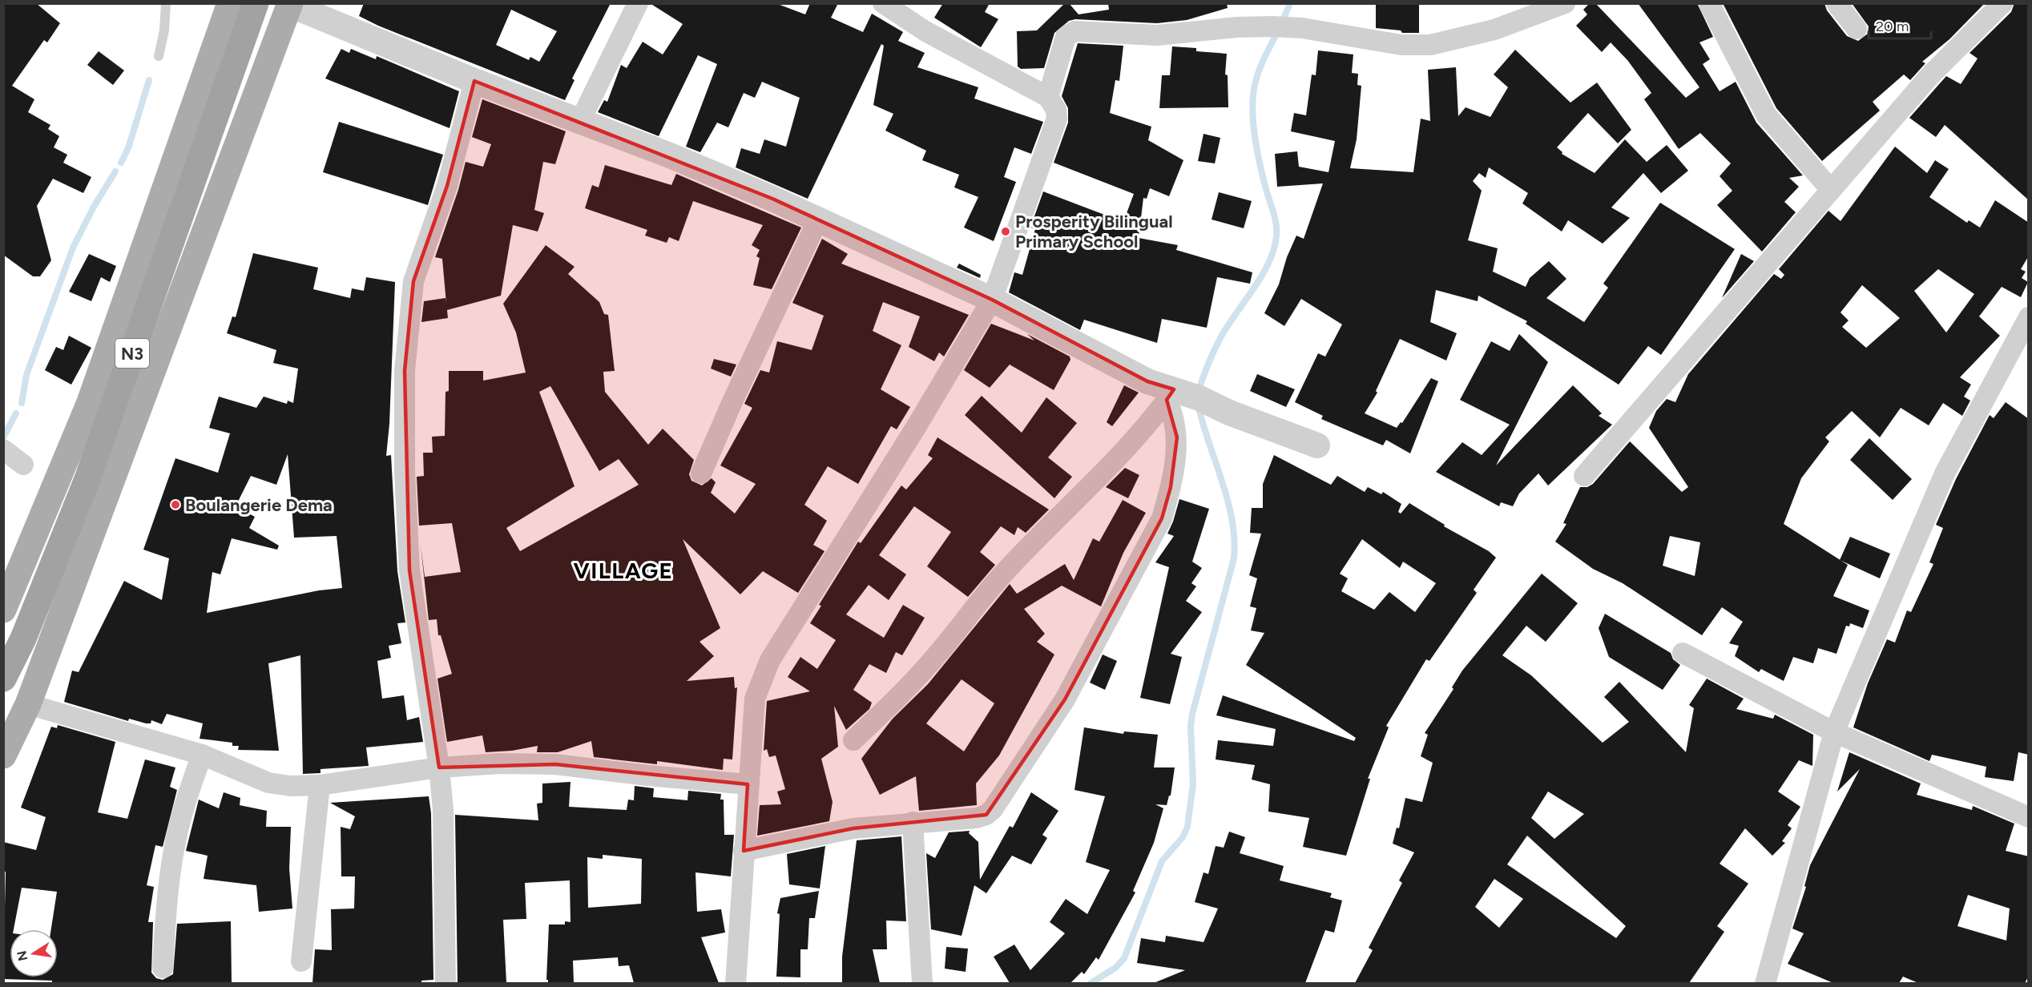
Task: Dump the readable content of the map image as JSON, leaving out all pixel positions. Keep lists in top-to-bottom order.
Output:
{
  "streets": {
    "highway": ["N3"]
  },
  "districts": ["VILLAGE"],
  "places": ["Prosperity Bilingual Primary School", "Boulangerie Dema"],
  "scale_bar": "20 m",
  "north": "left"
}
